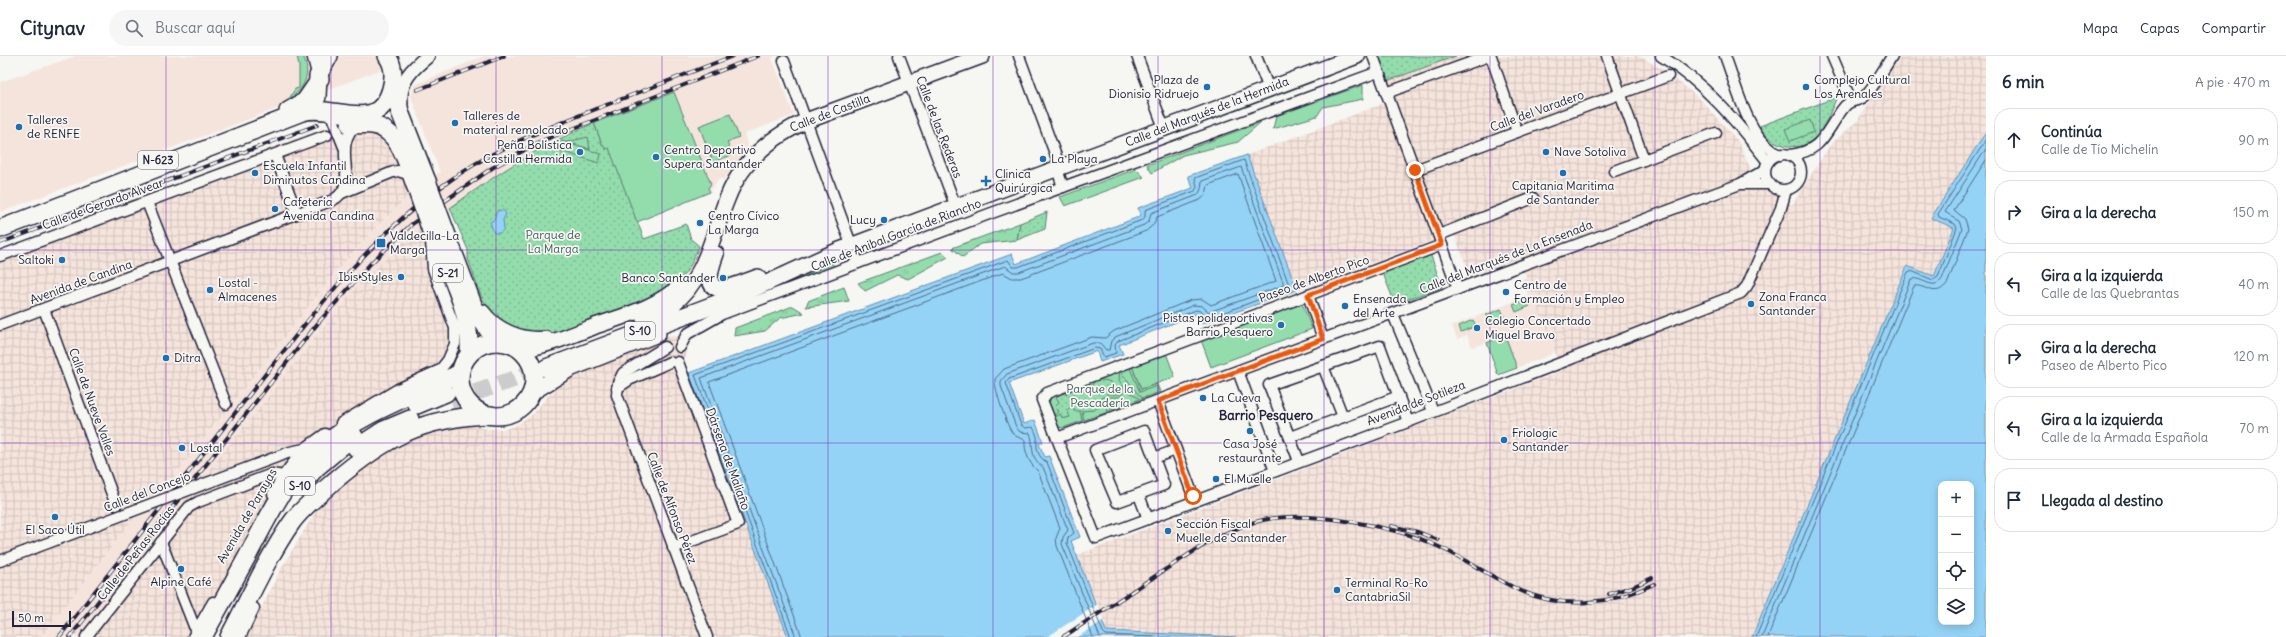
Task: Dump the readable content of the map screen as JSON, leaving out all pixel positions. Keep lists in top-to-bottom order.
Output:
{
  "streets": {
    "highway": ["N-623", "S-21", "S-10"],
    "main road": ["Calle del Marqués de la Hermida", "Calle de Castilla"],
    "street": [
      "Calle del Varadero",
      "Calle de las Rederas",
      "Calle de Gerardo Alvear",
      "Calle de Anibal García de Riancho",
      "Calle del Marqués de La Ensenada",
      "Paseo de Alberto Pico",
      "Avenida de Candina",
      "Calle de Nueve Valles",
      "Avenida de Sotileza",
      "Dársena de Maliaño",
      "Calle del Concejo",
      "Calle de Alfonso Pérez",
      "Avenida de Parayas",
      "Calle de Peñas Rocías"
    ]
  },
  "crossings": [
    ["Calle del Marqués de la Hermida", "Calle de las Rederas"],
    ["Calle del Marqués de la Hermida", "S-21"],
    ["Calle del Marqués de la Hermida", "S-10"],
    ["Calle de Castilla", "Calle de las Rederas"],
    ["Calle de Castilla", "S-10"],
    ["N-623", "S-21"],
    ["Calle del Marqués de La Ensenada", "Paseo de Alberto Pico"],
    ["Calle del Marqués de La Ensenada", "Avenida de Sotileza"],
    ["S-21", "Avenida de Candina"],
    ["S-21", "Avenida de Parayas"],
    ["Paseo de Alberto Pico", "Avenida de Sotileza"],
    ["Avenida de Candina", "Calle de Nueve Valles"],
    ["Dársena de Maliaño", "Calle de Alfonso Pérez"],
    ["Calle del Concejo", "Avenida de Parayas"],
    ["Avenida de Parayas", "Calle de Peñas Rocías"]
  ],
  "districts": ["Barrio Pesquero"],
  "parks": ["Parque de La Marga", "Parque de la Pescadería"],
  "places": {
    "other": [
      "Plaza de Dionisio Ridruejo",
      "Complejo Cultural Los Arenales",
      "Talleres de material remolcado",
      "Talleres de RENFE",
      "Peña Bolística Castilla Hermida",
      "Nave Sotoliva",
      "Centro Deportivo Supera Santander",
      "La Playa",
      "Escuela Infantil Diminutos Candina",
      "Capitania Maritima de Santander",
      "Cafetería Avenida Candina",
      "Lucy",
      "Centro Cívico La Marga",
      "Saltoki",
      "Ibis Styles",
      "Banco Santander",
      "Lostal - Almacenes",
      "Centro de Formación y Empleo",
      "Zona Franca Santander",
      "Ensenada del Arte",
      "Pistas polideportivas Barrio Pesquero",
      "Colegio Concertado Miguel Bravo",
      "Ditra",
      "La Cueva",
      "Casa José restaurante",
      "Friologic Santander",
      "Lostal",
      "El Muelle",
      "El Saco Útil",
      "Sección Fiscal Muelle de Santander",
      "Alpine Café",
      "Terminal Ro-Ro CantabriaSil"
    ],
    "health": ["Clinica Quirúrgica"],
    "transit": ["Valdecilla-La Marga"]
  },
  "scale_bar": "50 m",
  "page": {
    "header": "Citynav",
    "search": "Buscar aquí",
    "nav": ["Mapa", "Capas", "Compartir"],
    "heading": ["6 min", "A pie · 470 m"],
    "list": [
      ["Continúa", "Calle de Tío Michelín", "90 m"],
      ["Gira a la derecha", "150 m"],
      ["Gira a la izquierda", "Calle de las Quebrantas", "40 m"],
      ["Gira a la derecha", "Paseo de Alberto Pico", "120 m"],
      ["Gira a la izquierda", "Calle de la Armada Española", "70 m"],
      "Llegada al destino"
    ],
    "map_buttons": ["+", "−"],
    "scale": "50 m"
  }
}
